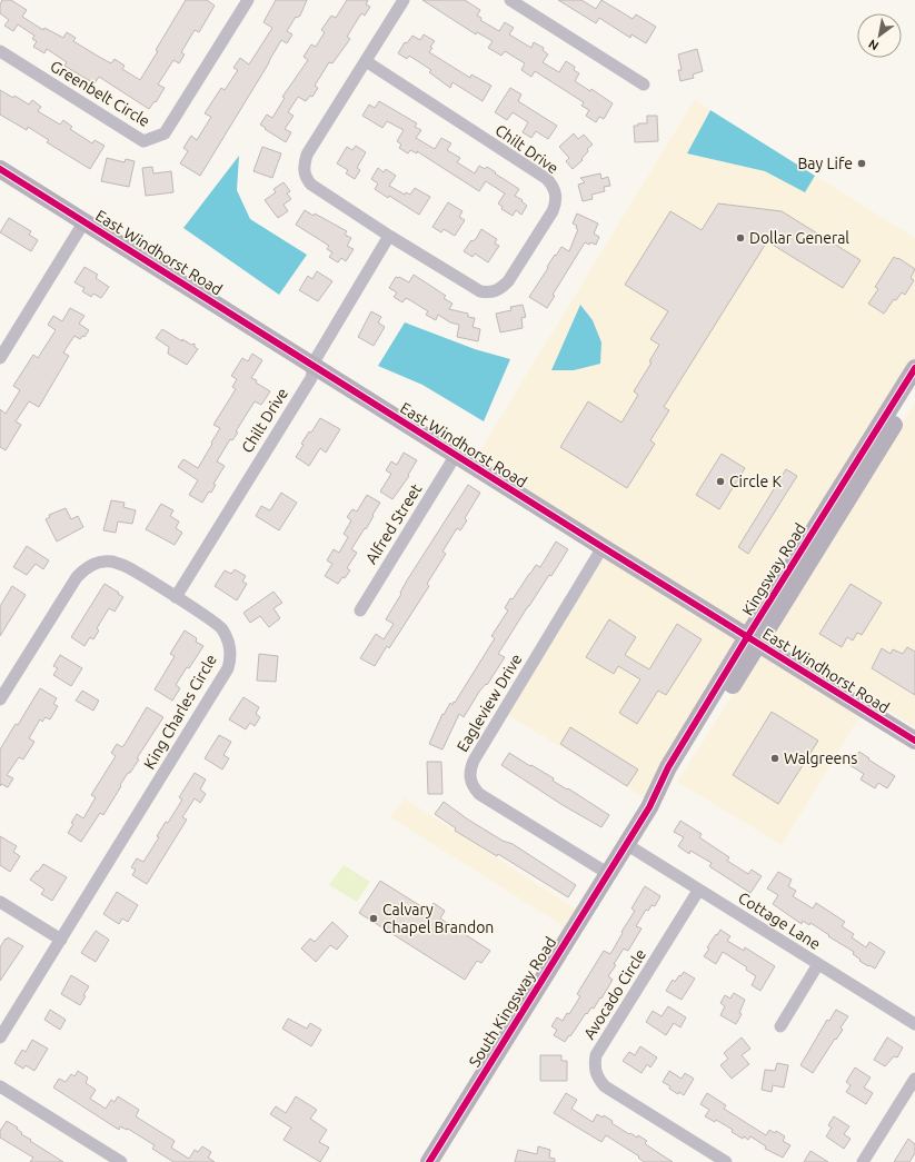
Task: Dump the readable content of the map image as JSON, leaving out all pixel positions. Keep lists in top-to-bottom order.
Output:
{
  "streets": {
    "street": [
      "Greenbelt Circle",
      "Chilt Drive",
      "East Windhorst Road",
      "Alfred Street",
      "Kingsway Road",
      "Eagleview Drive",
      "King Charles Circle",
      "Cottage Lane",
      "Avocado Circle",
      "South Kingsway Road"
    ]
  },
  "crossings": [
    ["Chilt Drive", "East Windhorst Road"],
    ["Chilt Drive", "King Charles Circle"],
    ["East Windhorst Road", "Alfred Street"],
    ["East Windhorst Road", "Kingsway Road"],
    ["East Windhorst Road", "Eagleview Drive"],
    ["Kingsway Road", "Cottage Lane"],
    ["Kingsway Road", "South Kingsway Road"],
    ["Eagleview Drive", "South Kingsway Road"],
    ["Cottage Lane", "Avocado Circle"],
    ["Cottage Lane", "South Kingsway Road"]
  ],
  "places": [
    "Bay Life",
    "Dollar General",
    "Circle K",
    "Walgreens",
    "Calvary Chapel Brandon"
  ],
  "north": "bottom left"
}
